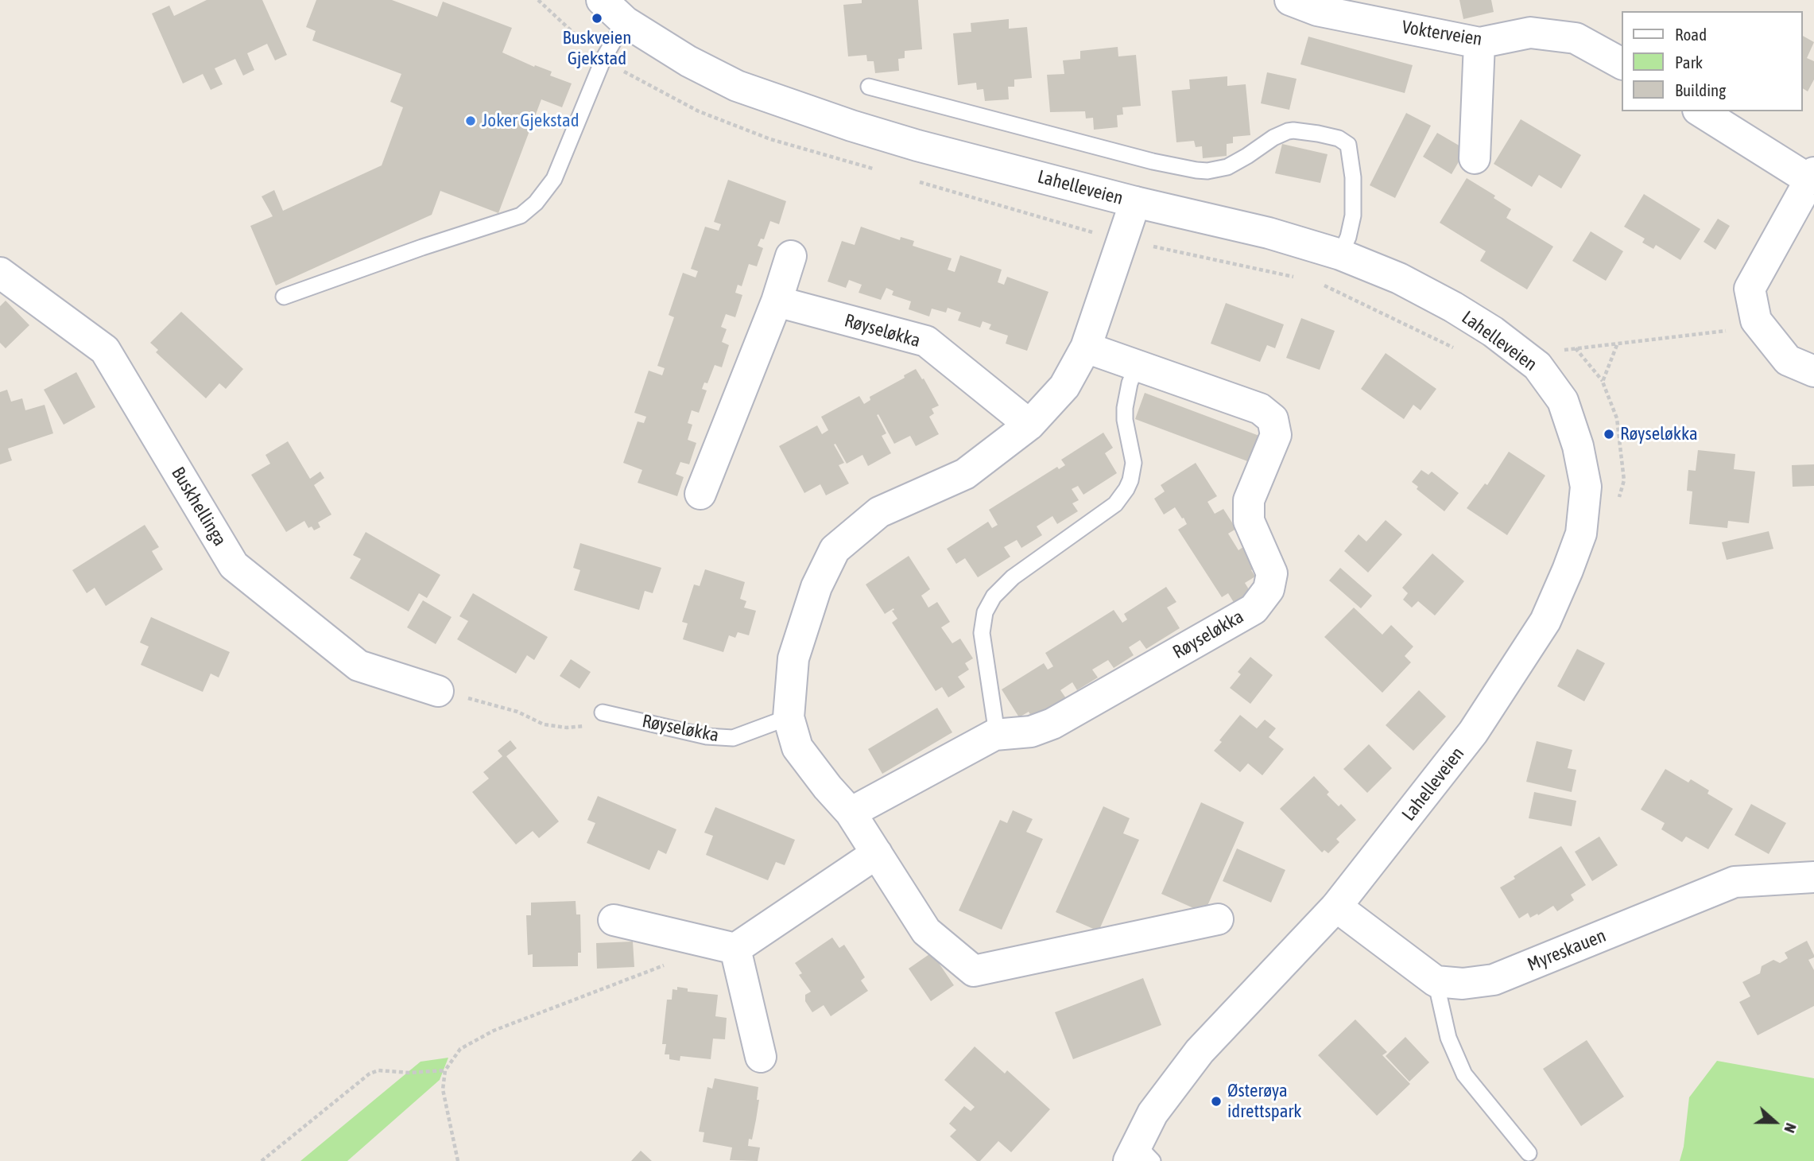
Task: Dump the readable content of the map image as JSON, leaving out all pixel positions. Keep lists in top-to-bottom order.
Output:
{
  "streets": {
    "street": [
      "Vokterveien",
      "Lahelleveien",
      "Røyseløkka",
      "Buskhellinga",
      "Myreskauen"
    ]
  },
  "places": [
    "Buskveien Gjekstad",
    "Joker Gjekstad",
    "Røyseløkka",
    "Østerøya idrettspark"
  ],
  "legend": ["Road", "Park", "Building"],
  "north": "right"
}
